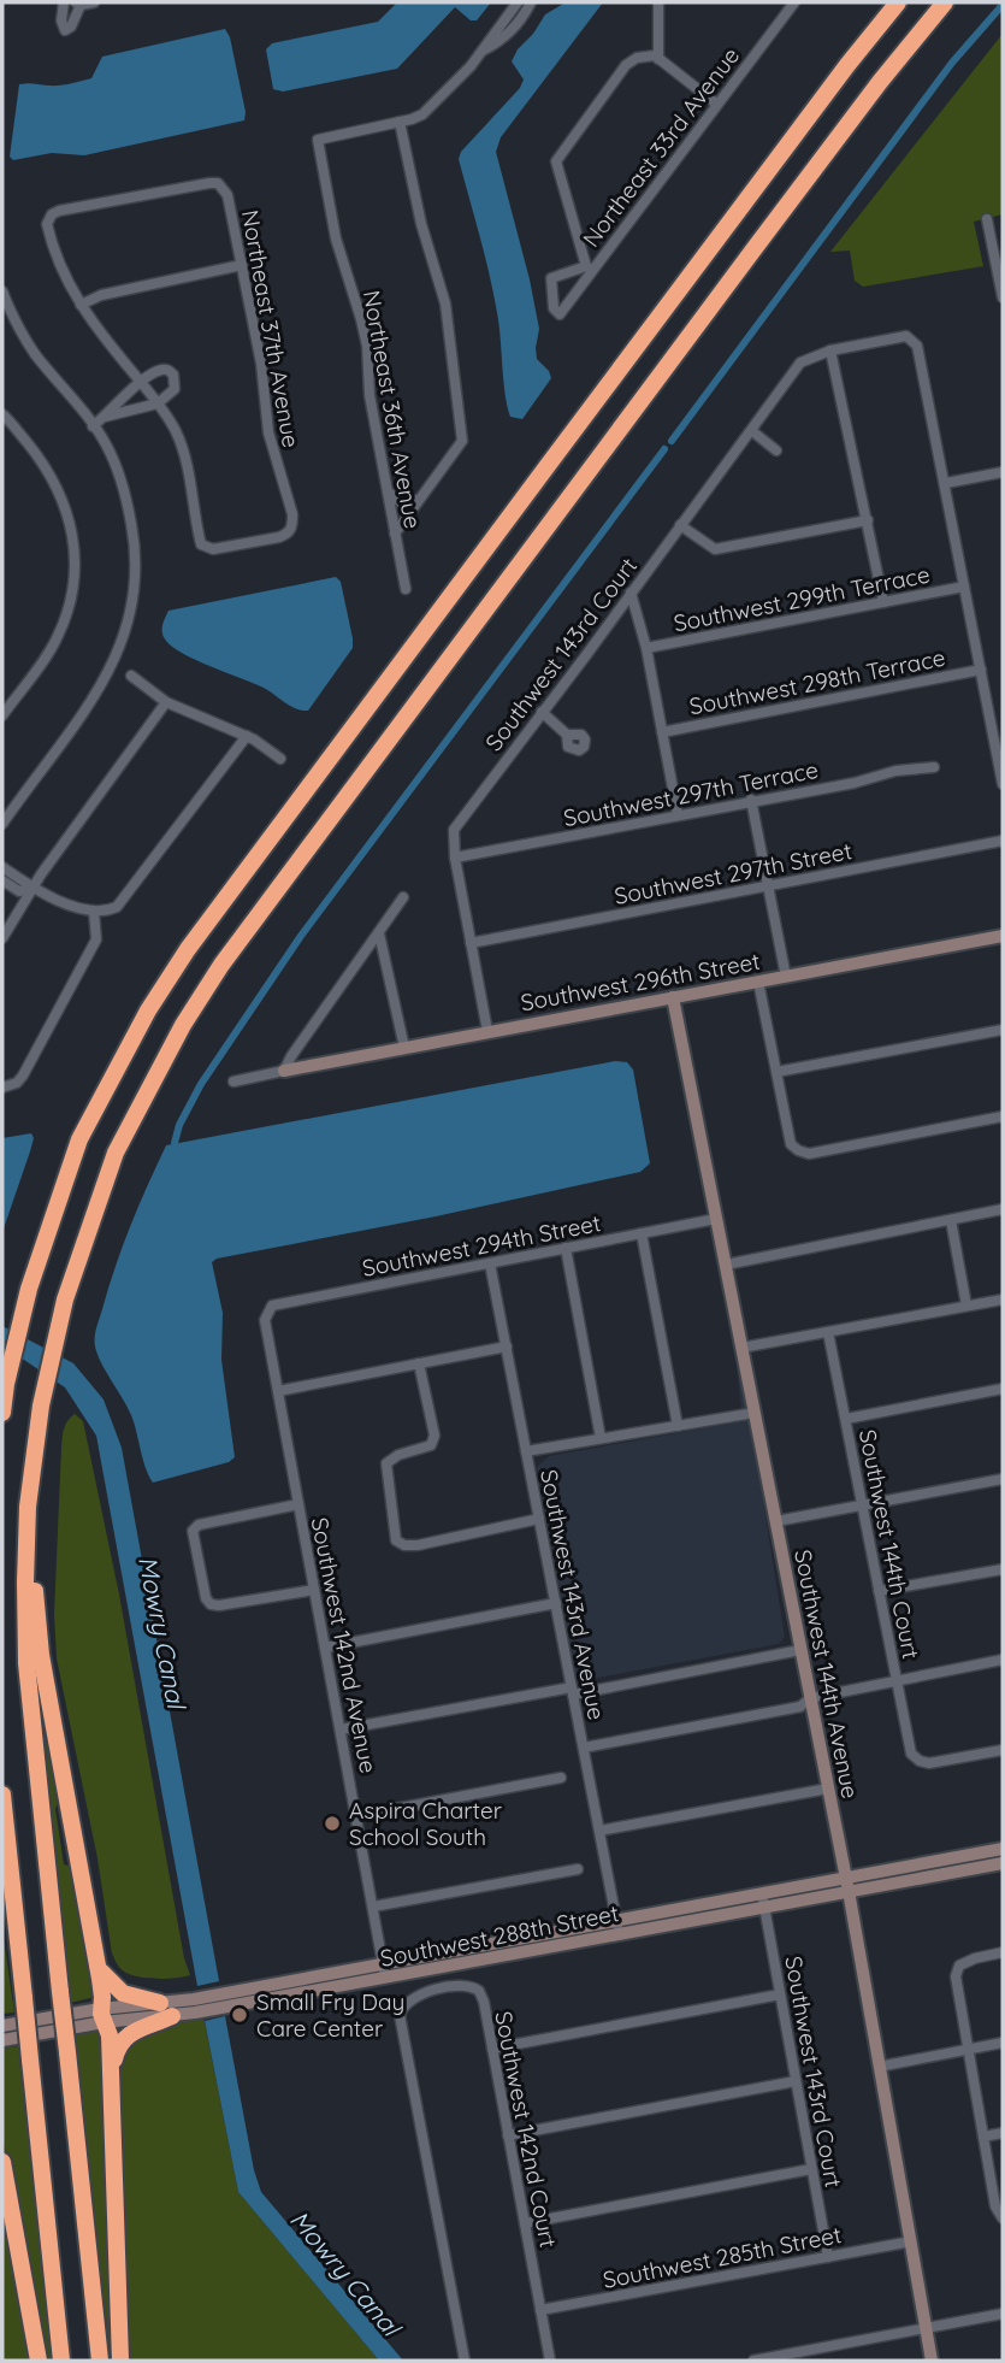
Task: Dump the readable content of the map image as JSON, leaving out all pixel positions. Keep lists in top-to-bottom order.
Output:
{
  "streets": {
    "street": [
      "Northeast 33rd Avenue",
      "Northeast 37th Avenue",
      "Northeast 36th Avenue",
      "Southwest 299th Terrace",
      "Southwest 143rd Court",
      "Southwest 298th Terrace",
      "Southwest 297th Terrace",
      "Southwest 297th Street",
      "Southwest 296th Street",
      "Southwest 294th Street",
      "Southwest 144th Court",
      "Southwest 143rd Avenue",
      "Southwest 142nd Avenue",
      "Southwest 144th Avenue",
      "Southwest 288th Street",
      "Southwest 142nd Court",
      "Southwest 285th Street"
    ]
  },
  "crossings": [
    ["Southwest 143rd Court", "Southwest 297th Terrace"],
    ["Southwest 143rd Court", "Southwest 297th Street"],
    ["Southwest 143rd Court", "Southwest 296th Street"],
    ["Southwest 143rd Court", "Southwest 288th Street"],
    ["Southwest 143rd Court", "Southwest 285th Street"],
    ["Southwest 296th Street", "Southwest 144th Avenue"],
    ["Southwest 294th Street", "Southwest 143rd Avenue"],
    ["Southwest 294th Street", "Southwest 142nd Avenue"],
    ["Southwest 294th Street", "Southwest 144th Avenue"],
    ["Southwest 143rd Avenue", "Southwest 288th Street"],
    ["Southwest 142nd Avenue", "Southwest 288th Street"],
    ["Southwest 144th Avenue", "Southwest 288th Street"],
    ["Southwest 144th Avenue", "Southwest 285th Street"],
    ["Southwest 142nd Court", "Southwest 285th Street"]
  ],
  "water": ["Mowry Canal"],
  "places": ["Aspira Charter School South", "Small Fry Day Care Center"]
}
